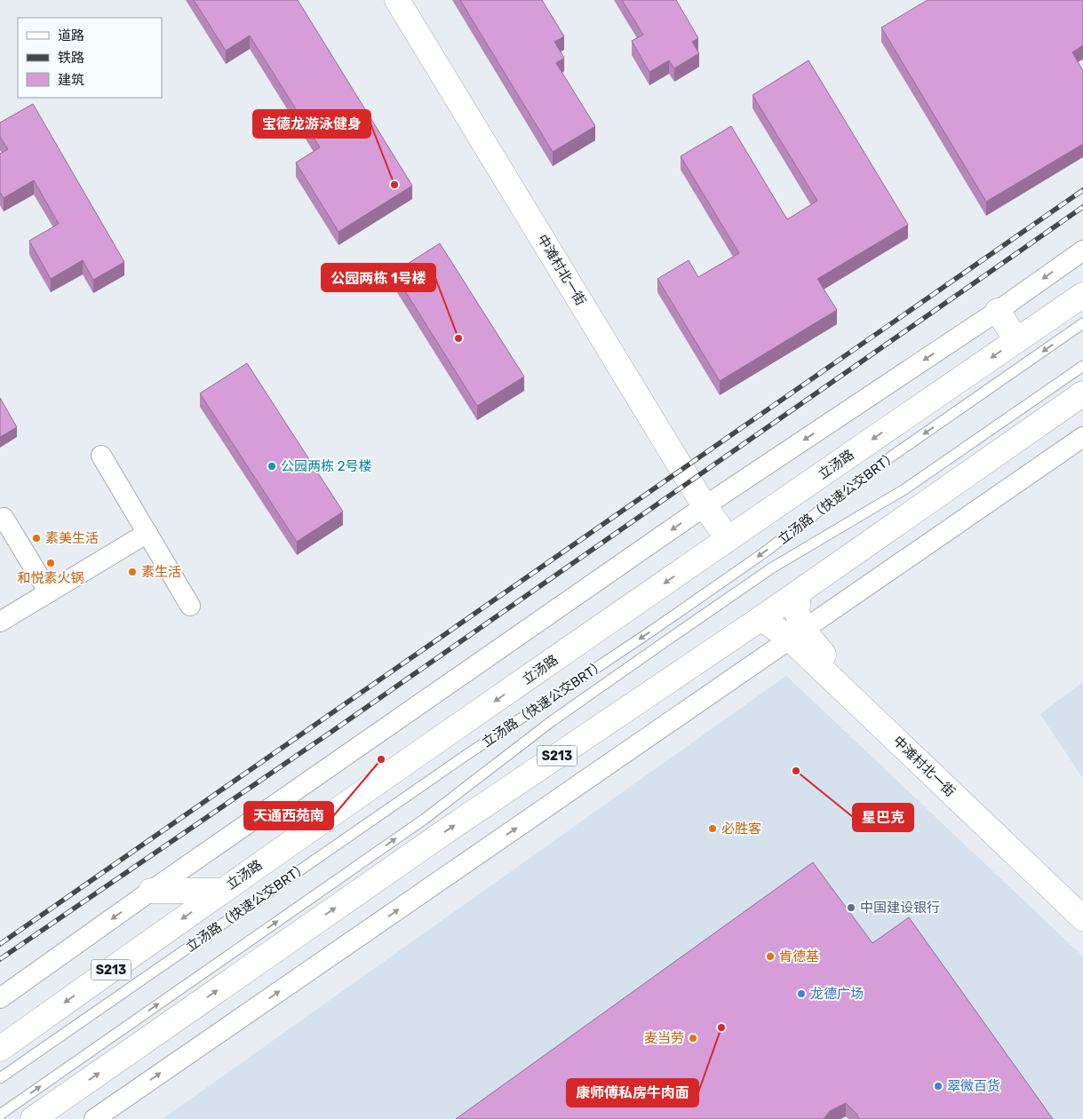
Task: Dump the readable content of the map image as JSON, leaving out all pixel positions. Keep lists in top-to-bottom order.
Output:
{
  "streets": {
    "main road": ["中滩村北一街", "立汤路", "S213"],
    "lane": ["立汤路（快速公交BRT）"]
  },
  "crossings": [
    ["中滩村北一街", "立汤路"],
    ["中滩村北一街", "S213"]
  ],
  "places": [
    "宝德龙游泳健身",
    "公园两栋 1号楼",
    "公园两栋 2号楼",
    "素美生活",
    "和悦素火锅",
    "素生活",
    "天通西苑南",
    "星巴克",
    "必胜客",
    "中国建设银行",
    "肯德基",
    "龙德广场",
    "康师傅私房牛肉面",
    "麦当劳",
    "翠微百货"
  ],
  "legend": ["道路", "铁路", "建筑"]
}
